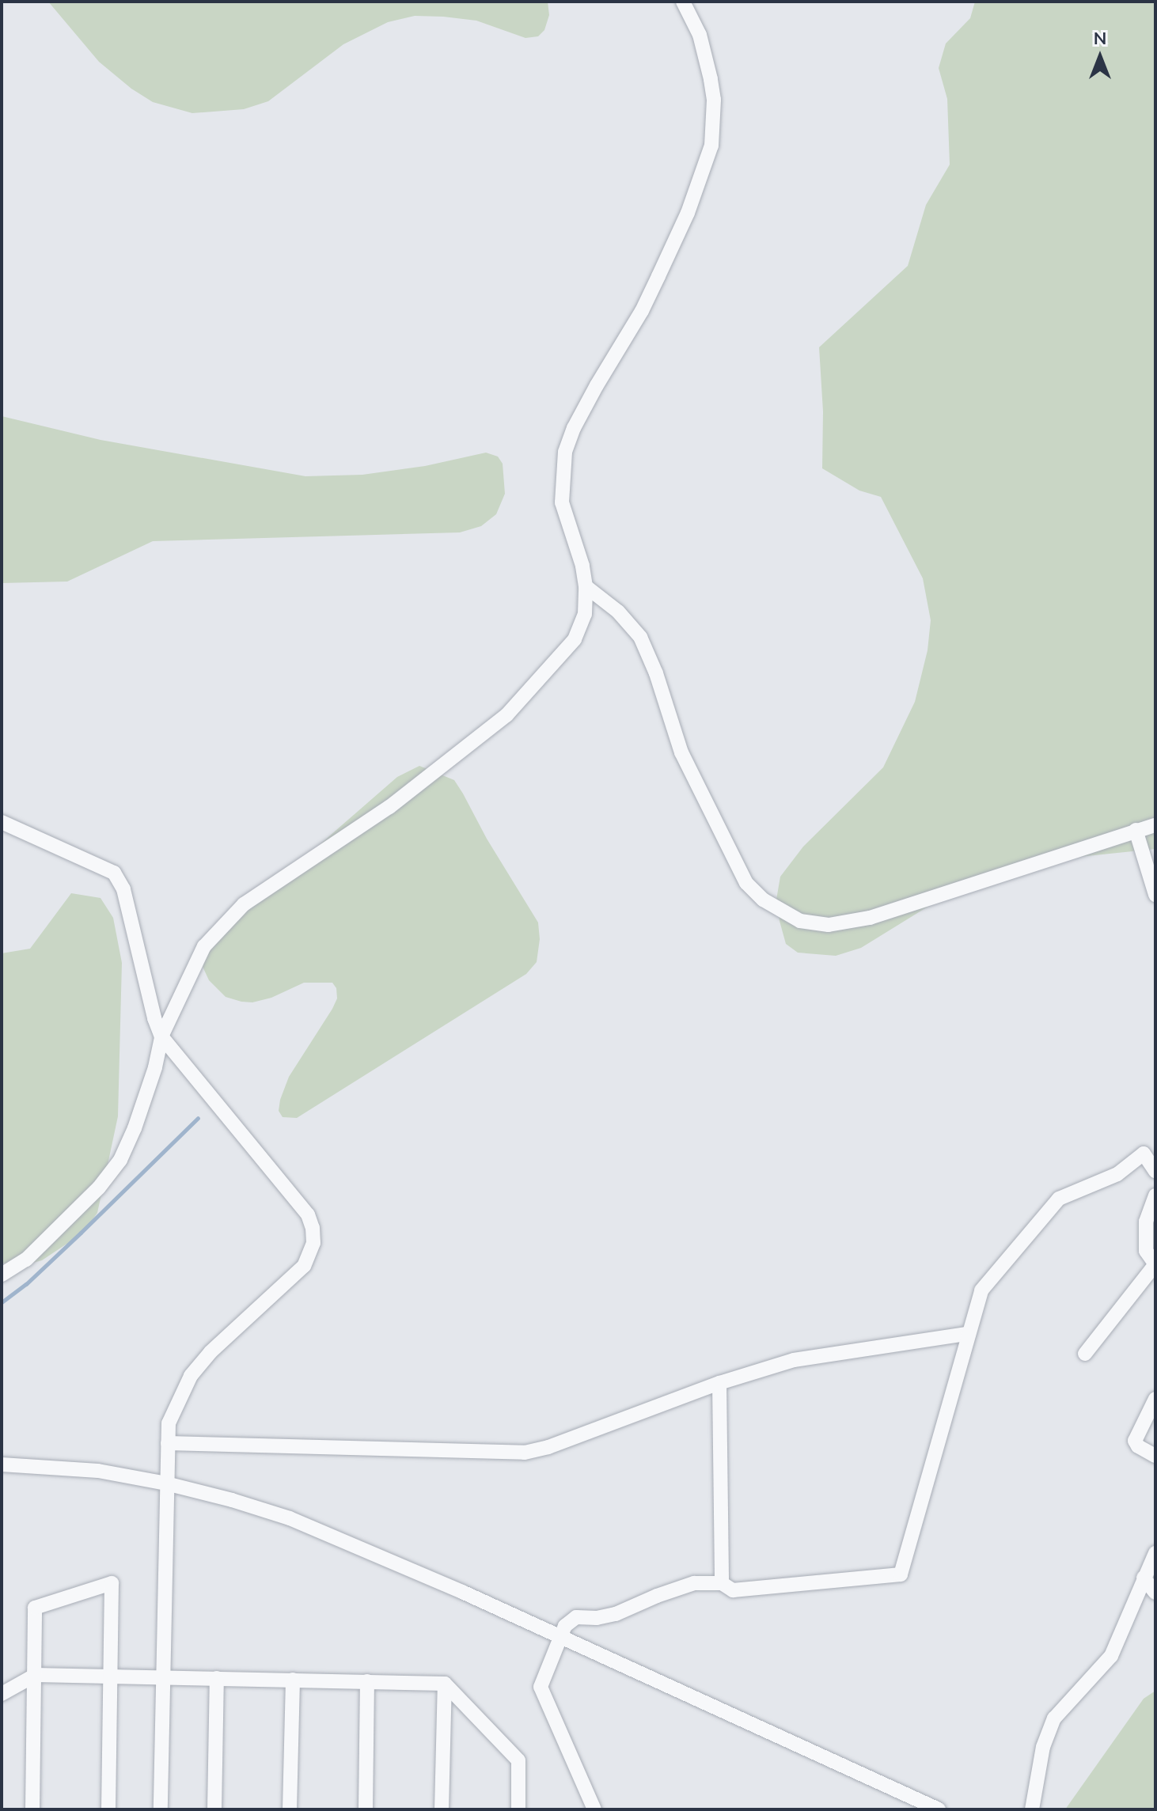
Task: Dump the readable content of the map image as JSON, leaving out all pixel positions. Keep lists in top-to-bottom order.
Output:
{
  "north": "top"
}
